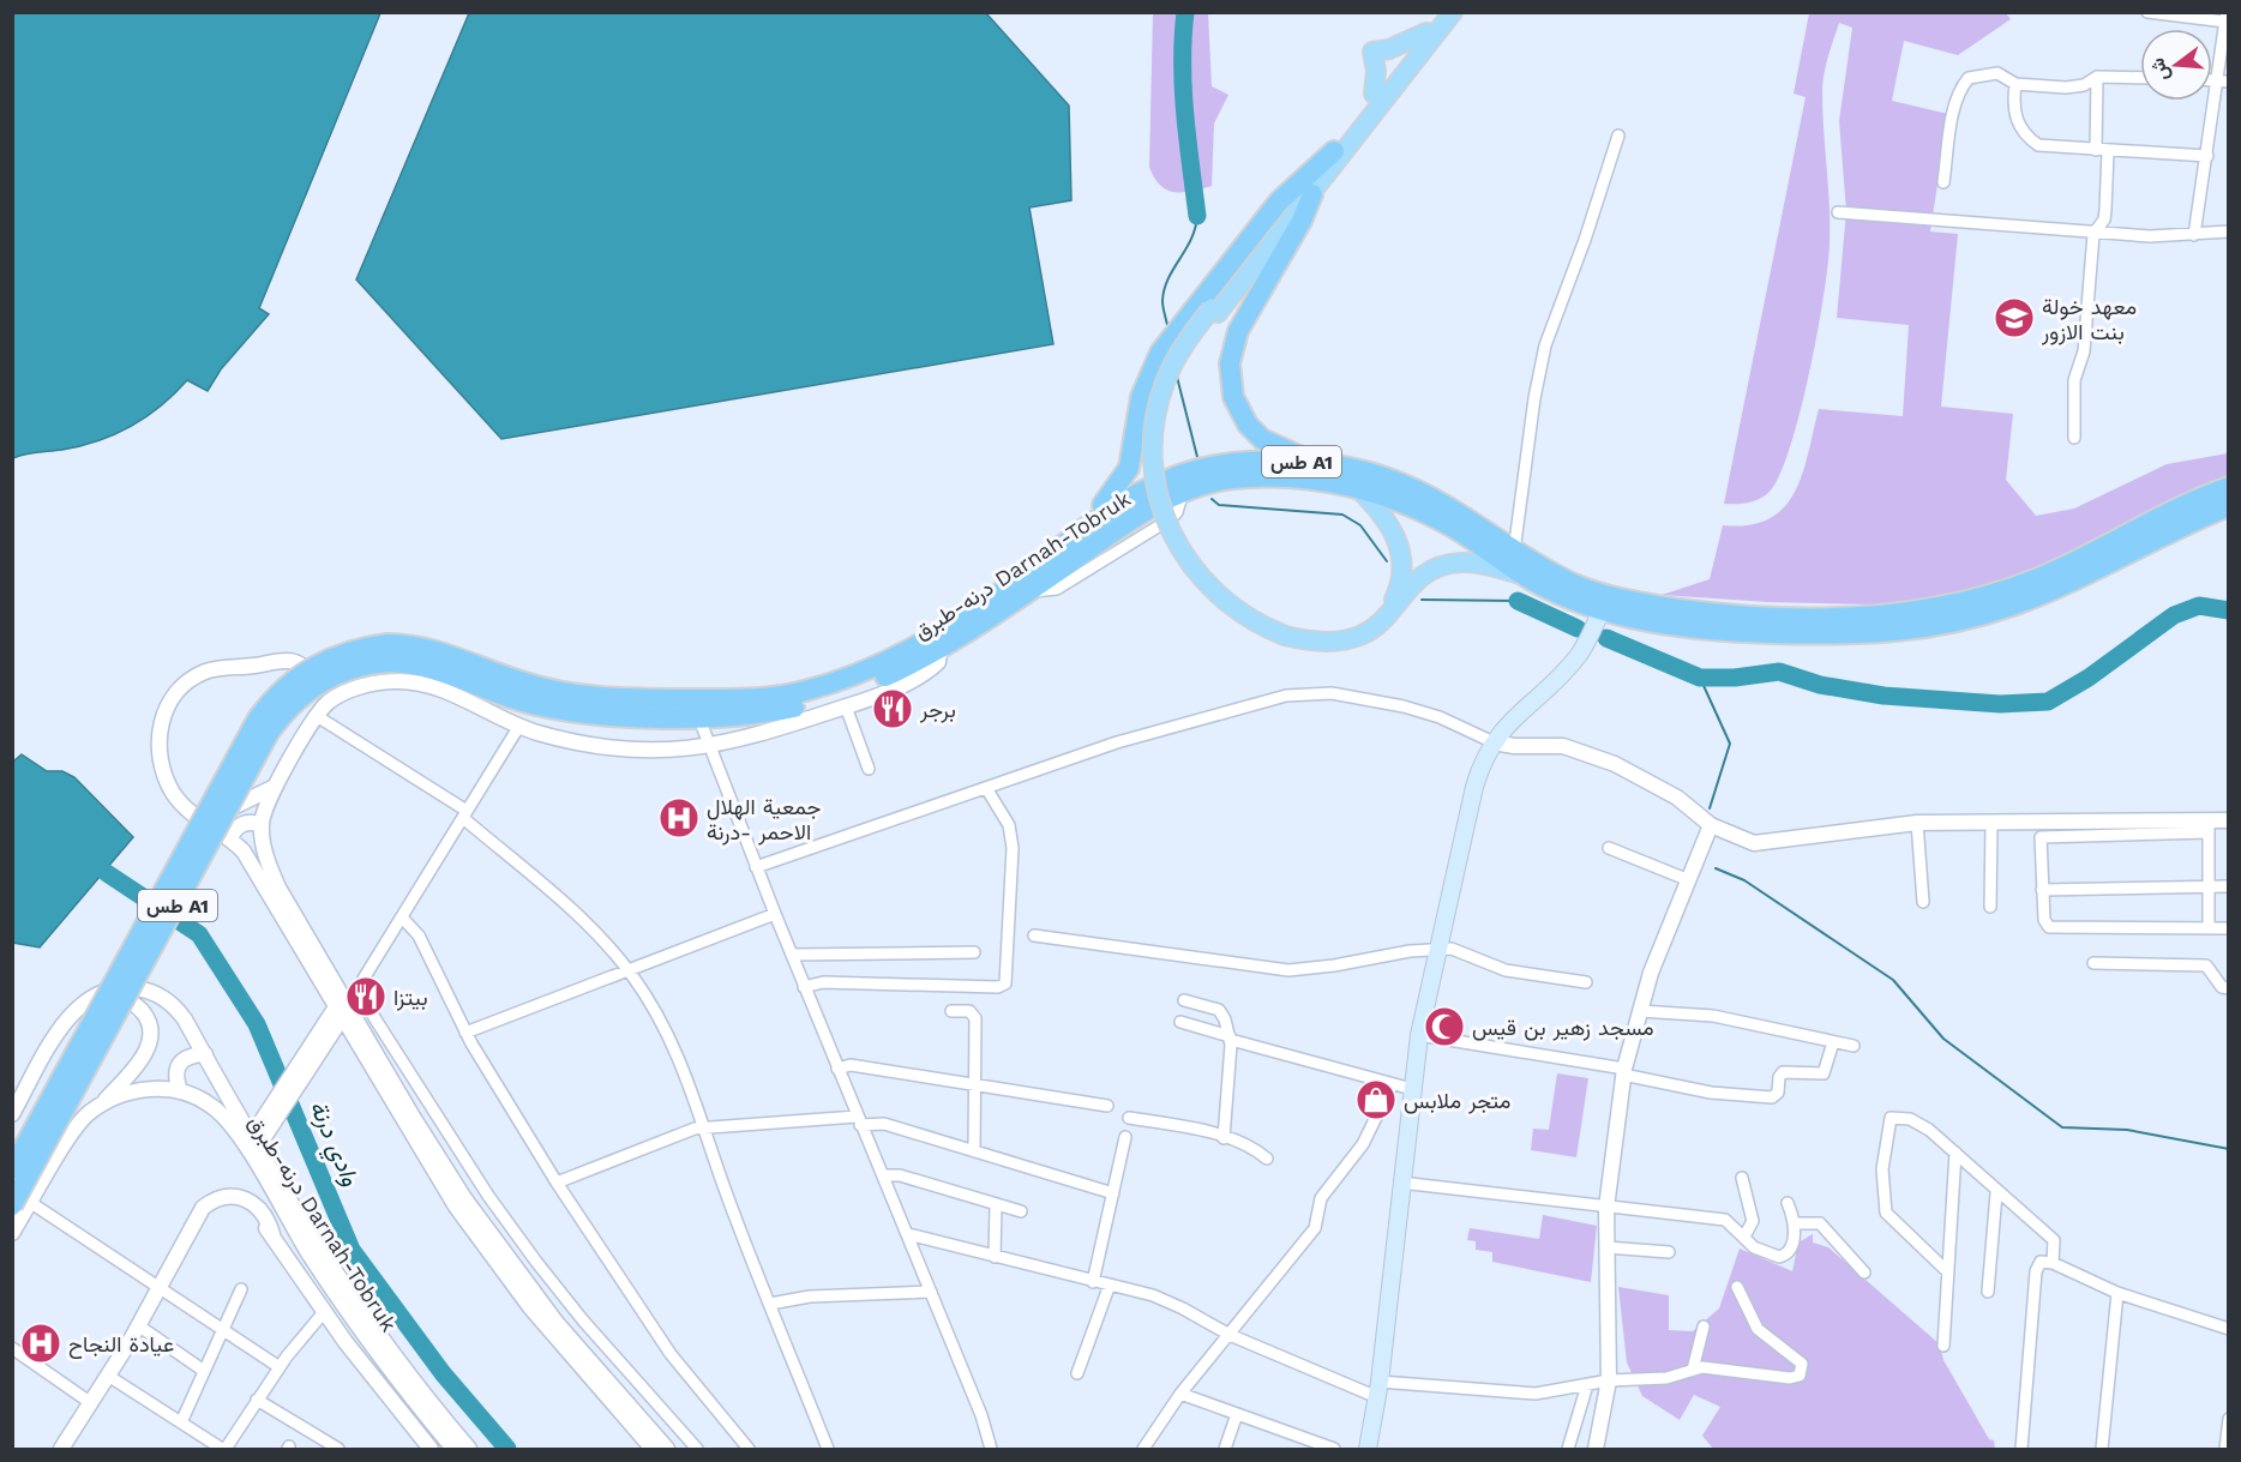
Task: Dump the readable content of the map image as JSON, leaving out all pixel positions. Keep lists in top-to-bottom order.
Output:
{
  "streets": {
    "highway": ["طس A1", "درنه-طبرق Darnah-Tobruk"]
  },
  "water": ["وادي درنة"],
  "places": {
    "school or university": ["معهد خولة بنت الازور"],
    "restaurant": ["برجر", "بيتزا"],
    "hospital": ["جمعية الهلال الاحمر -درنة", "عيادة النجاح"],
    "mosque": ["مسجد زهير بن قيس"],
    "shop": ["متجر ملابس"]
  },
  "north": "left"
}
